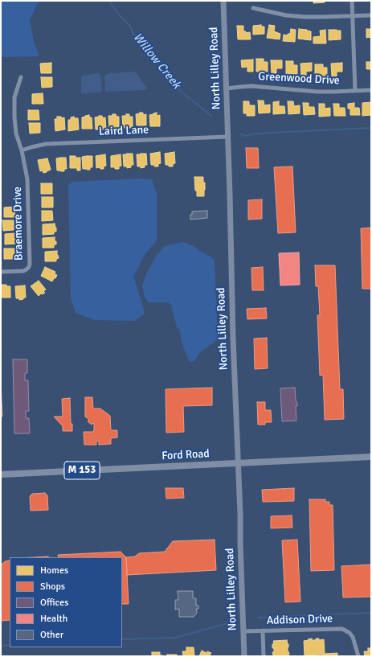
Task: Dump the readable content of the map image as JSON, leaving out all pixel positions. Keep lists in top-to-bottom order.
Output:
{
  "streets": {
    "main road": ["Ford Road", "M 153"],
    "street": [
      "North Lilley Road",
      "Greenwood Drive",
      "Laird Lane",
      "Braemore Drive",
      "Addison Drive"
    ]
  },
  "crossings": [
    ["North Lilley Road", "Greenwood Drive"],
    ["North Lilley Road", "Laird Lane"],
    ["North Lilley Road", "Ford Road"],
    ["North Lilley Road", "Addison Drive"],
    ["Laird Lane", "Braemore Drive"]
  ],
  "water": ["Willow Creek"],
  "legend": [
    "Homes",
    "Shops",
    "Offices",
    "Health",
    "Other"
  ]
}
